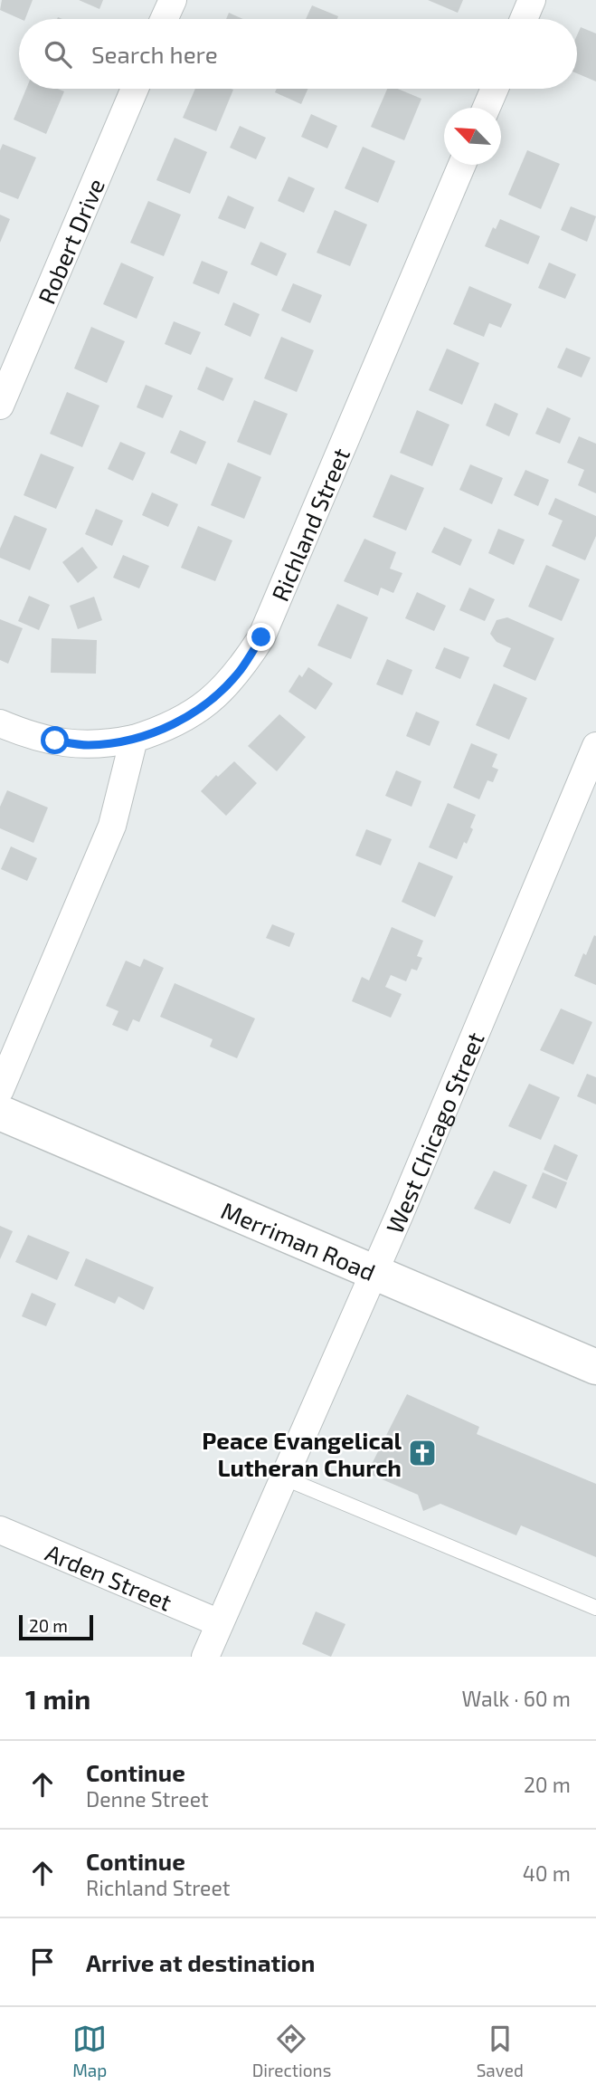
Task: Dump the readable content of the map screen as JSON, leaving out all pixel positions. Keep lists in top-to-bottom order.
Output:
{
  "streets": {
    "main road": ["Merriman Road"],
    "street": [
      "Robert Drive",
      "Richland Street",
      "West Chicago Street",
      "Arden Street"
    ]
  },
  "crossings": [
    ["West Chicago Street", "Merriman Road"],
    ["West Chicago Street", "Arden Street"]
  ],
  "places": {
    "church": ["Peace Evangelical Lutheran Church"]
  },
  "scale_bar": "20 m",
  "north": "top left",
  "page": {
    "search": "Search here",
    "scale": "20 m",
    "heading": ["1 min", "Walk · 60 m"],
    "list": [
      ["Continue", "Denne Street", "20 m"],
      ["Continue", "Richland Street", "40 m"],
      "Arrive at destination"
    ],
    "nav": ["Map", "Directions", "Saved"]
  }
}
